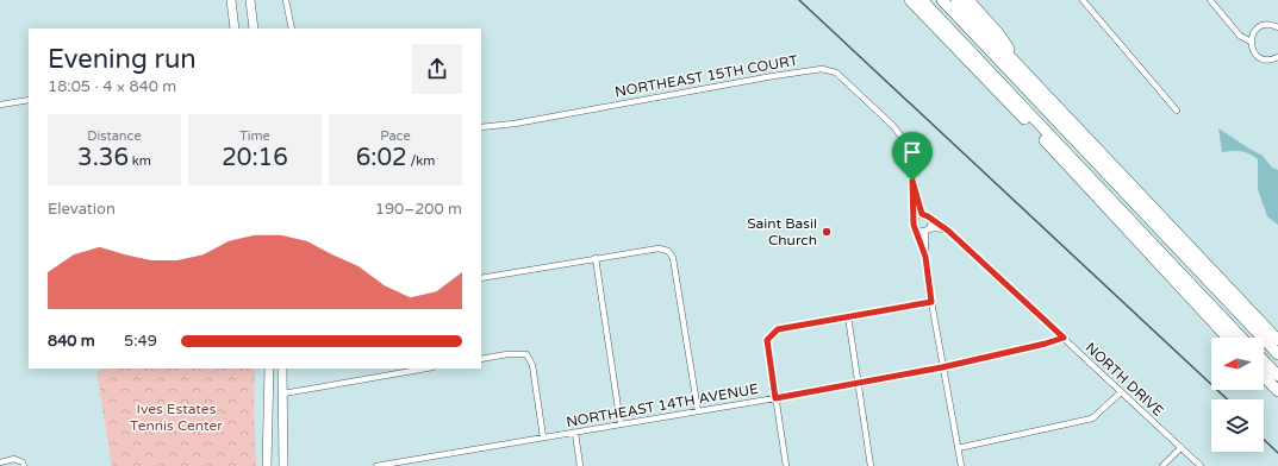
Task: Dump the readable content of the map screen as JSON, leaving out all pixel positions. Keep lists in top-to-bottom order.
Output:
{
  "streets": {
    "street": ["NORTHEAST 15TH COURT", "NORTH DRIVE", "NORTHEAST 14TH AVENUE"]
  },
  "crossings": [
    ["NORTH DRIVE", "NORTHEAST 14TH AVENUE"]
  ],
  "parks": ["Ives Estates Tennis Center"],
  "places": ["Saint Basil Church"],
  "north": "left",
  "page": {
    "heading": ["Evening run", "18:05 · 4 × 840 m"],
    "stats": [
      ["Distance", "3.36 km"],
      ["Time", "20:16"],
      ["Pace", "6:02 /km"]
    ],
    "chart": ["Elevation", "190–200 m"],
    "list": [
      {
        "name": "840 m",
        "note": "5:49"
      }
    ]
  }
}
